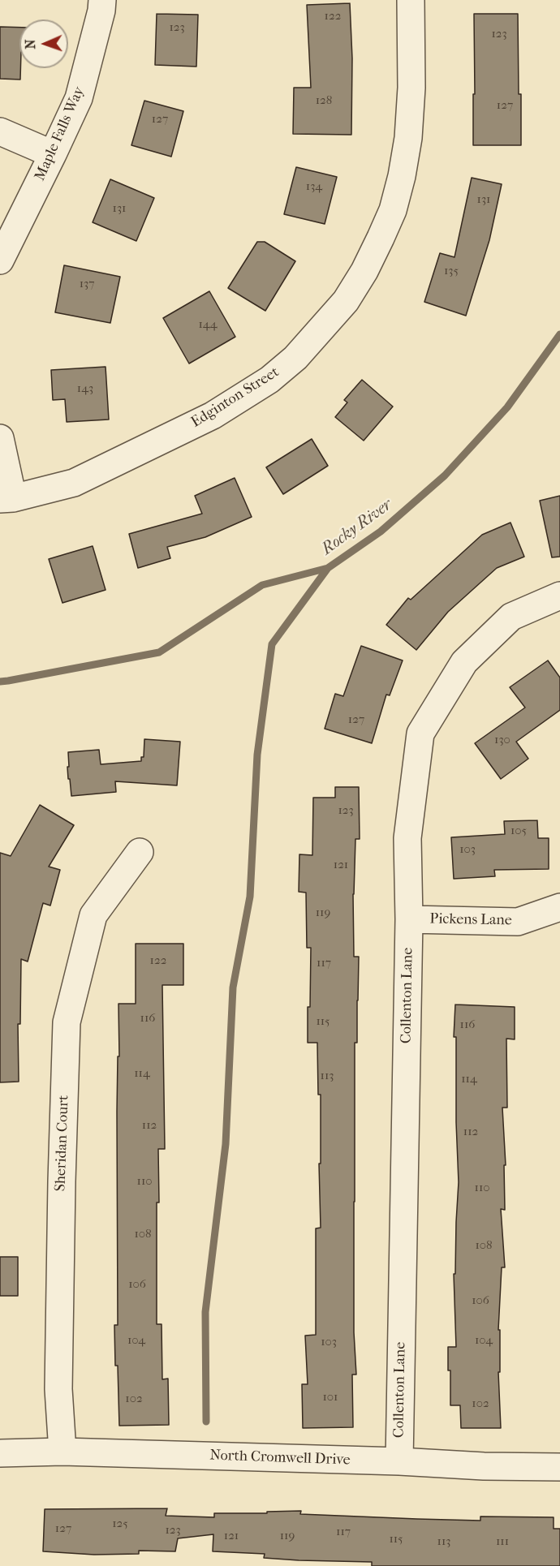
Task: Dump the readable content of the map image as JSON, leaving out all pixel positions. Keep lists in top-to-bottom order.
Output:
{
  "streets": {
    "street": [
      "Maple Falls Way",
      "Edginton Street",
      "Pickens Lane",
      "Collenton Lane",
      "Sheridan Court",
      "North Cromwell Drive"
    ]
  },
  "crossings": [
    ["Pickens Lane", "Collenton Lane"],
    ["Collenton Lane", "North Cromwell Drive"],
    ["Sheridan Court", "North Cromwell Drive"]
  ],
  "water": ["Rocky River"],
  "house_numbers": [
    "122",
    "123",
    "123",
    "128",
    "127",
    "127",
    "134",
    "131",
    "131",
    "135",
    "137",
    "144",
    "143",
    "127",
    "130",
    "123",
    "105",
    "103",
    "121",
    "119",
    "122",
    "117",
    "116",
    "115",
    "116",
    "114",
    "113",
    "114",
    "112",
    "112",
    "110",
    "110",
    "108",
    "108",
    "106",
    "106",
    "104",
    "104",
    "103",
    "101",
    "102",
    "102",
    "125",
    "127",
    "123",
    "117",
    "121",
    "119",
    "115",
    "113",
    "111"
  ],
  "north": "left"
}
